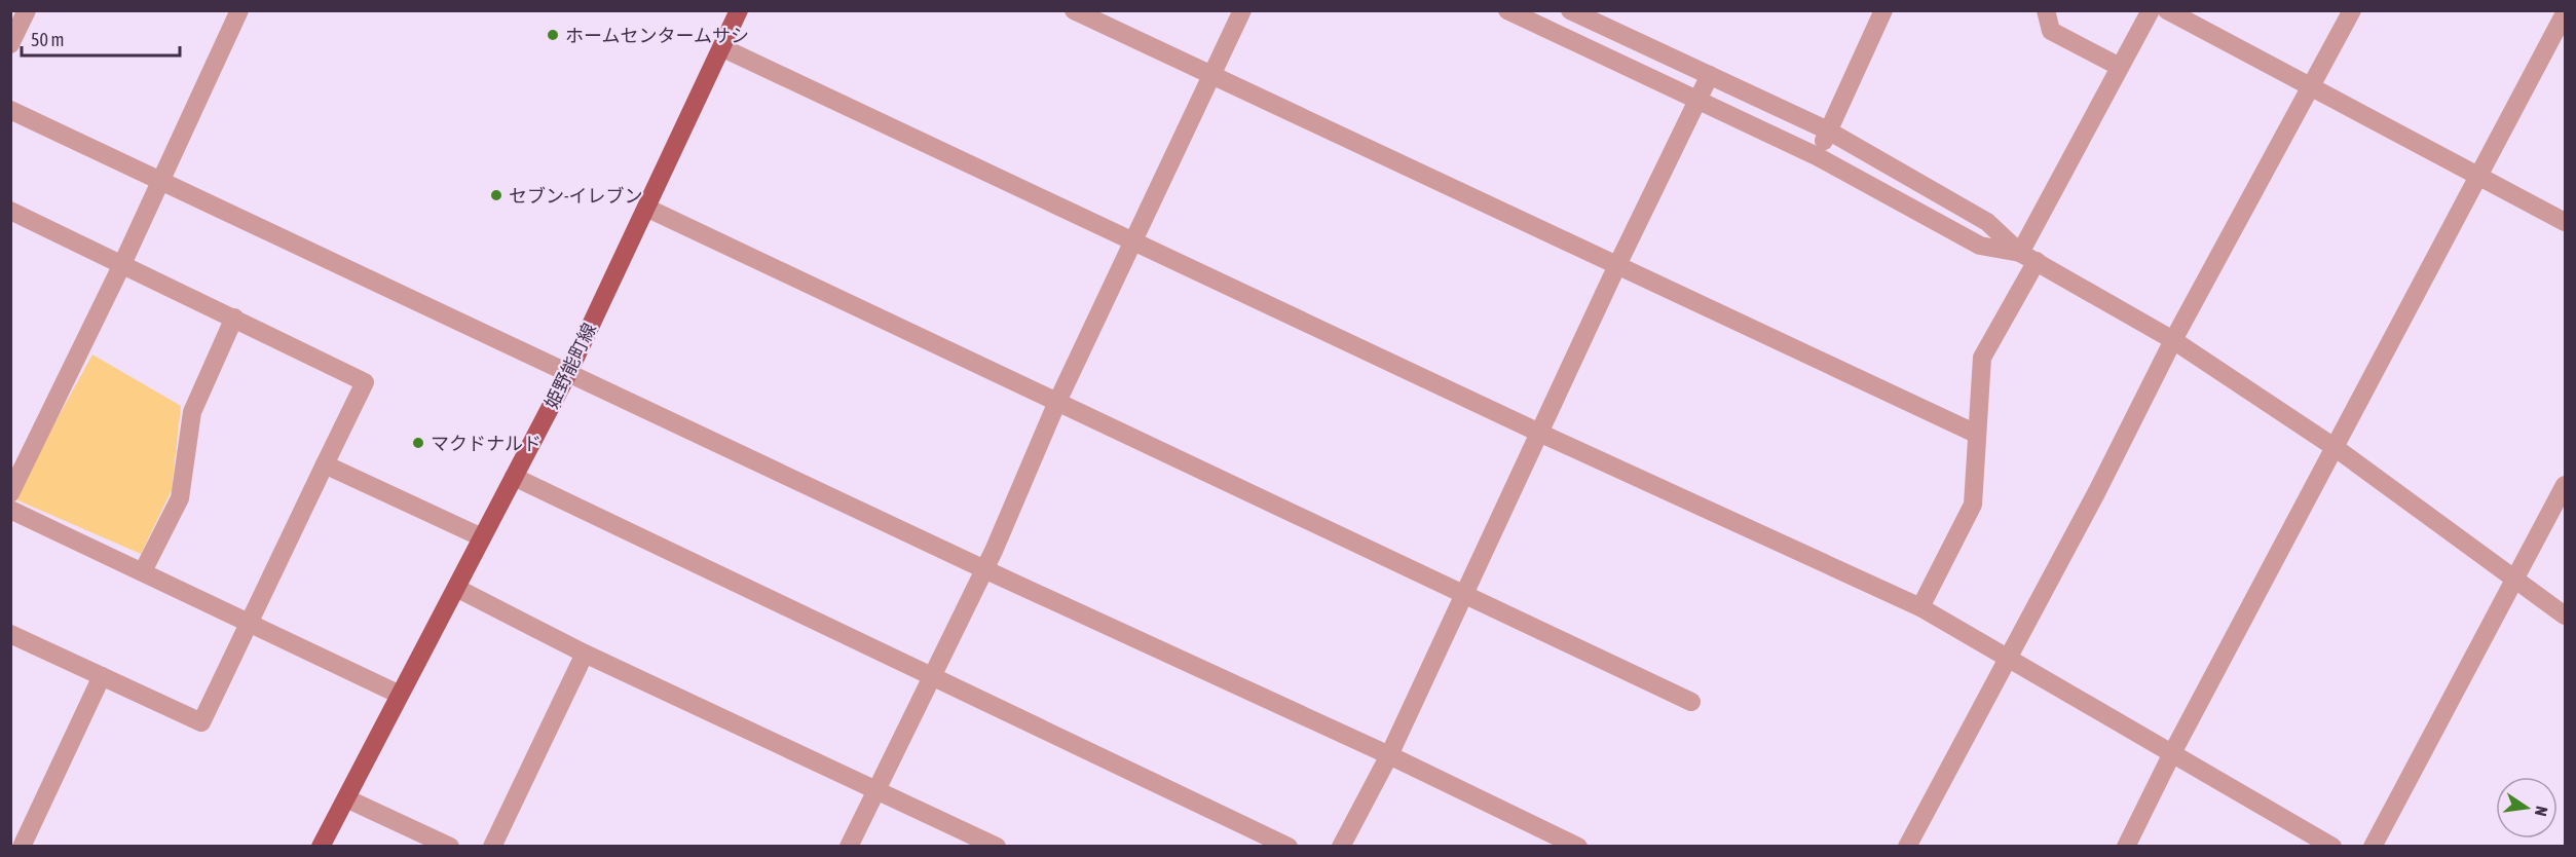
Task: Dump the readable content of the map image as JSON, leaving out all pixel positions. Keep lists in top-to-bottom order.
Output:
{
  "streets": {
    "main road": ["姫野能町線"]
  },
  "places": ["ホームセンタームサシ", "セブン-イレブン", "マクドナルド"],
  "scale_bar": "50 m",
  "north": "right"
}
